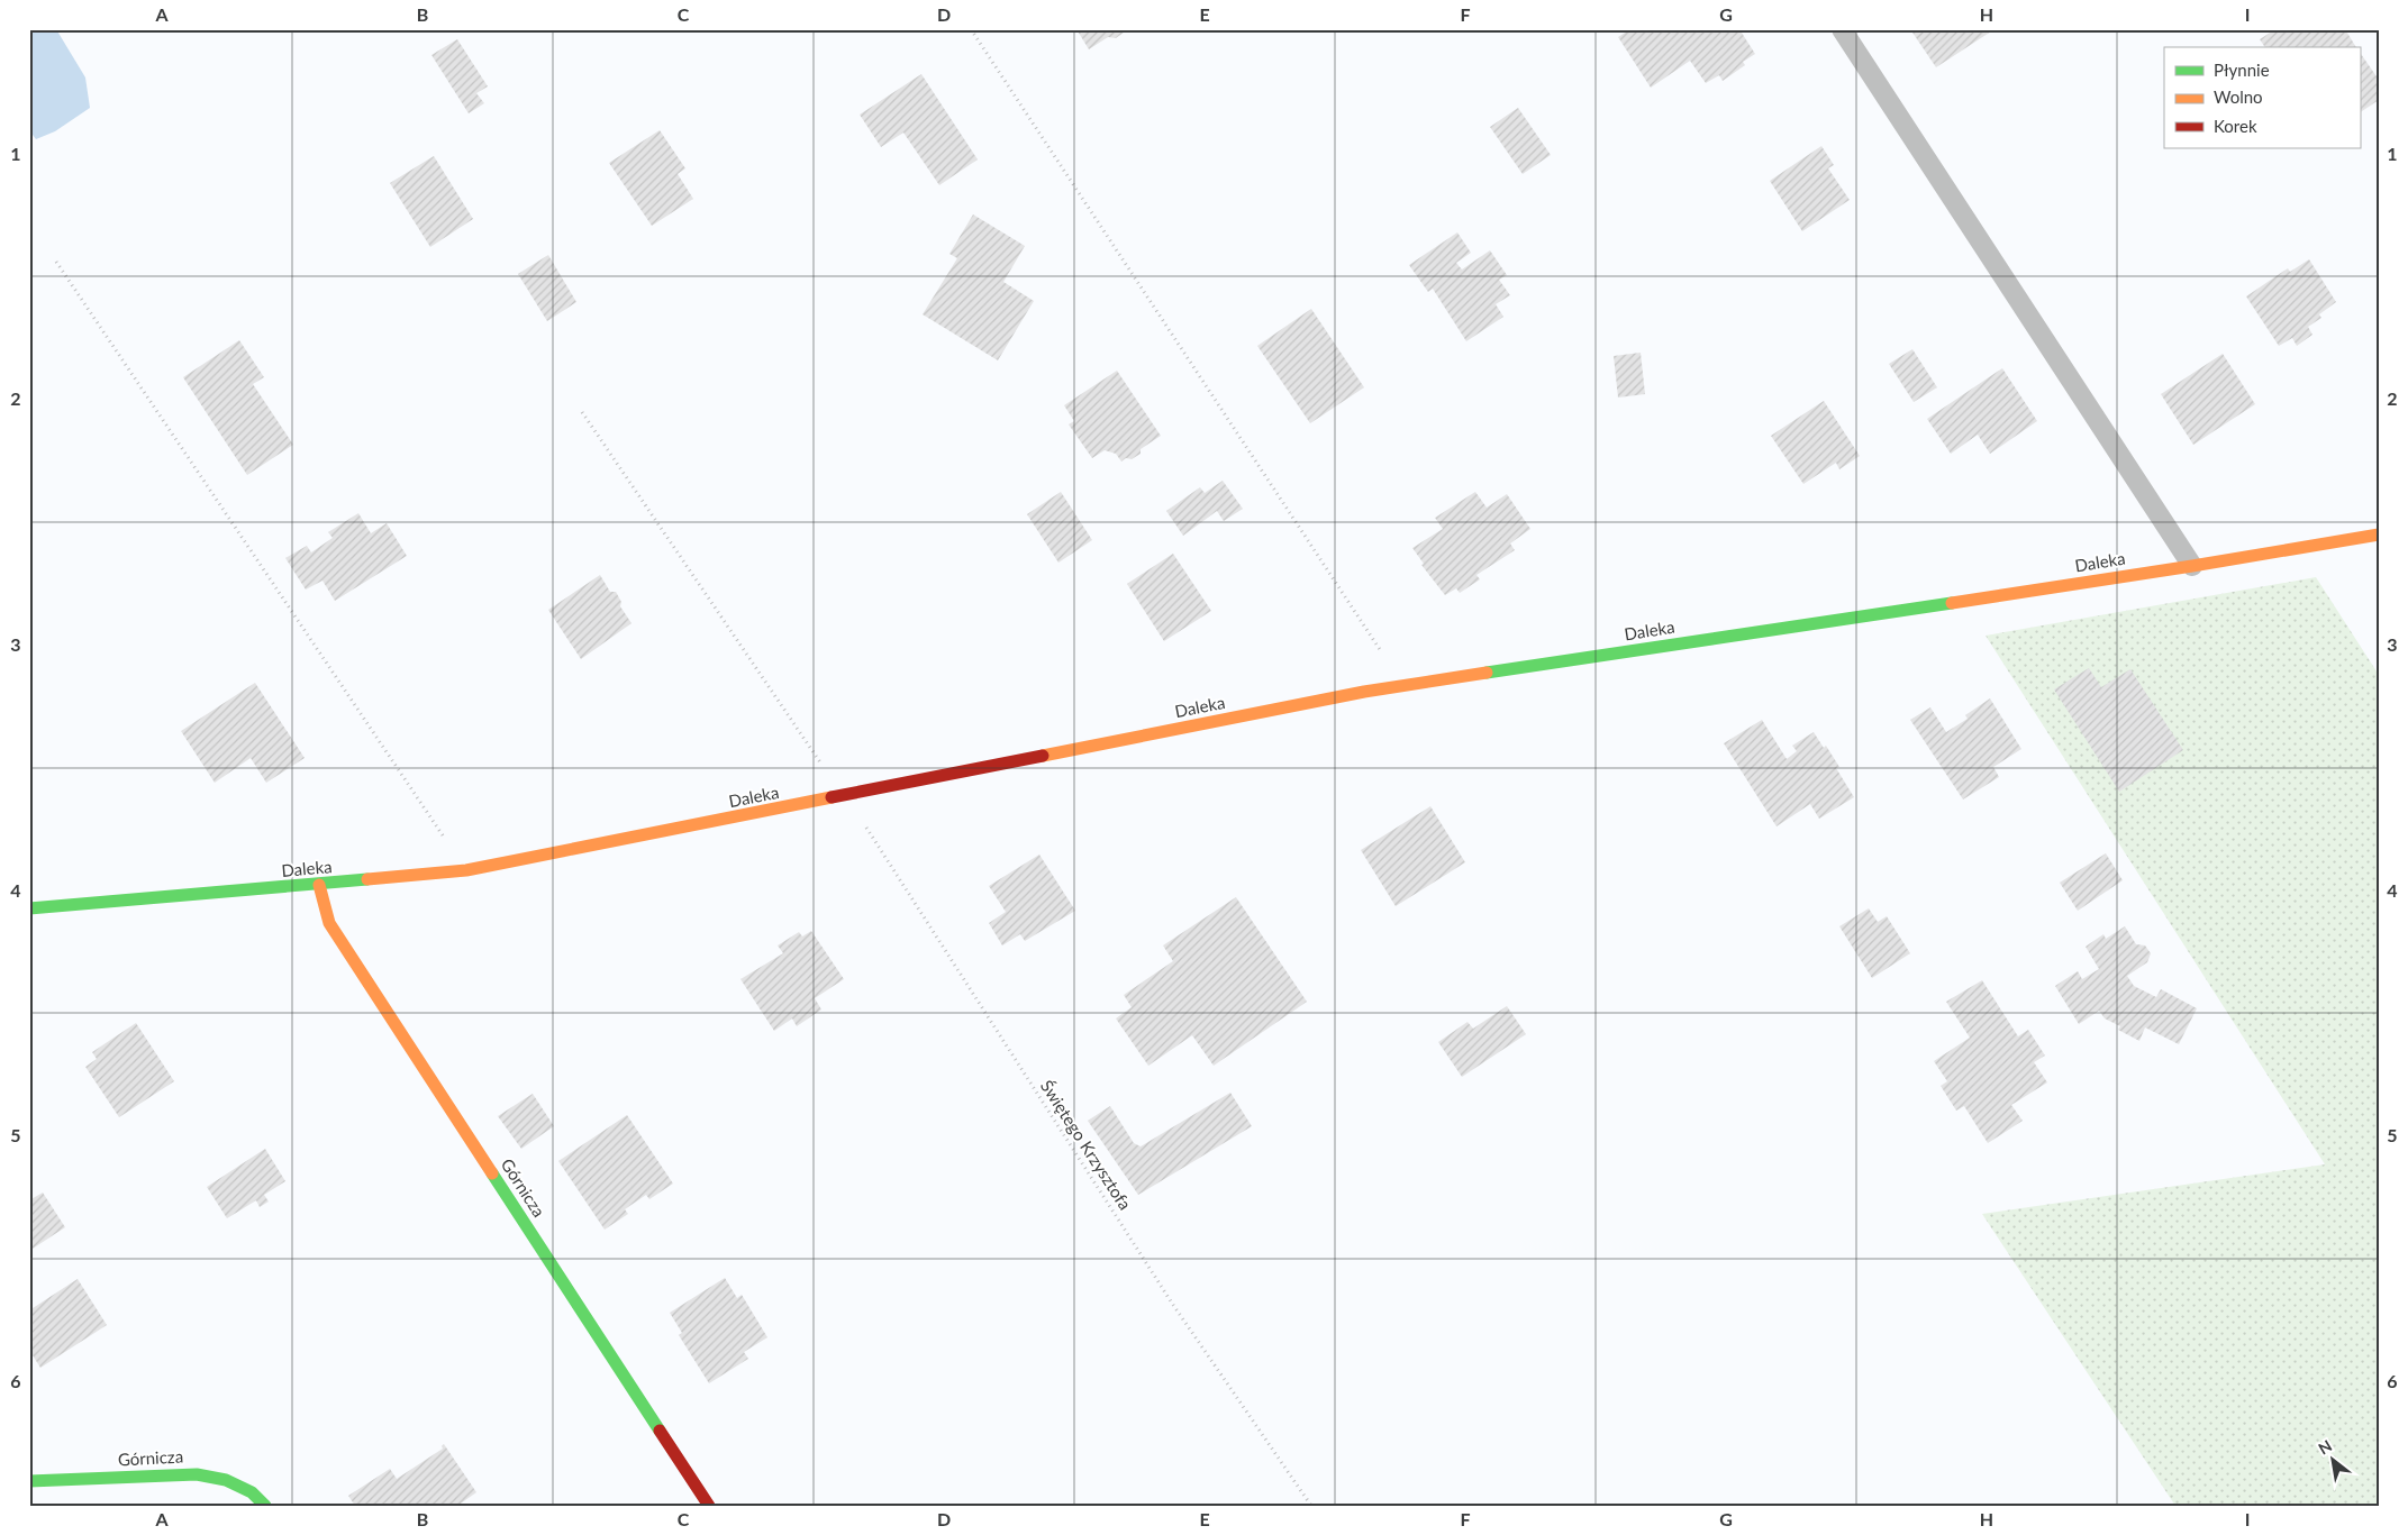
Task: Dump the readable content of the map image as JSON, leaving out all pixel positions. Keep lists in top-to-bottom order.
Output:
{
  "streets": {
    "street": ["Daleka", "Górnicza"],
    "path": ["Świętego Krzysztofa"]
  },
  "crossings": [
    ["Daleka", "Świętego Krzysztofa"],
    ["Daleka", "Górnicza"]
  ],
  "legend": ["Płynnie", "Wolno", "Korek"],
  "north": "top left",
  "grid": {
    "columns": [
      "A",
      "B",
      "C",
      "D",
      "E",
      "F",
      "G",
      "H",
      "I"
    ],
    "rows": [
      "1",
      "2",
      "3",
      "4",
      "5",
      "6"
    ]
  }
}
